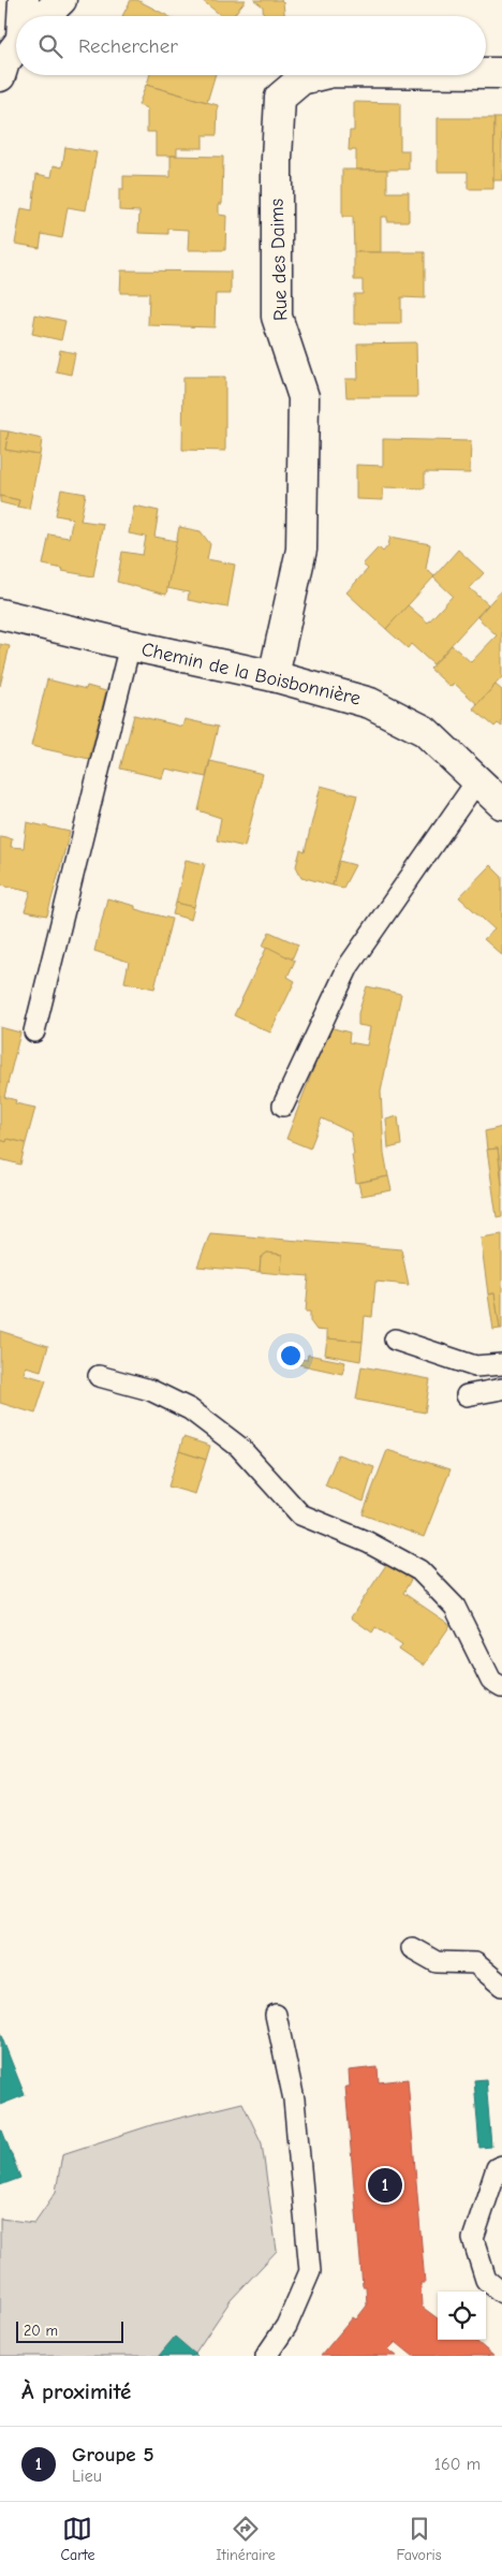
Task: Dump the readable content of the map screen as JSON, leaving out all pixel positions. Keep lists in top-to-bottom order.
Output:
{
  "streets": {
    "street": ["Rue des Daims", "Chemin de la Boisbonnière"]
  },
  "crossings": [
    ["Rue des Daims", "Chemin de la Boisbonnière"]
  ],
  "scale_bar": "20 m",
  "page": {
    "search": "Rechercher",
    "pins": "1",
    "scale": "20 m",
    "heading": "À proximité",
    "list": [
      {
        "mark": "1",
        "name": "Groupe 5",
        "note": "Lieu",
        "value": "160 m"
      }
    ],
    "nav": ["Carte", "Itinéraire", "Favoris"]
  }
}
